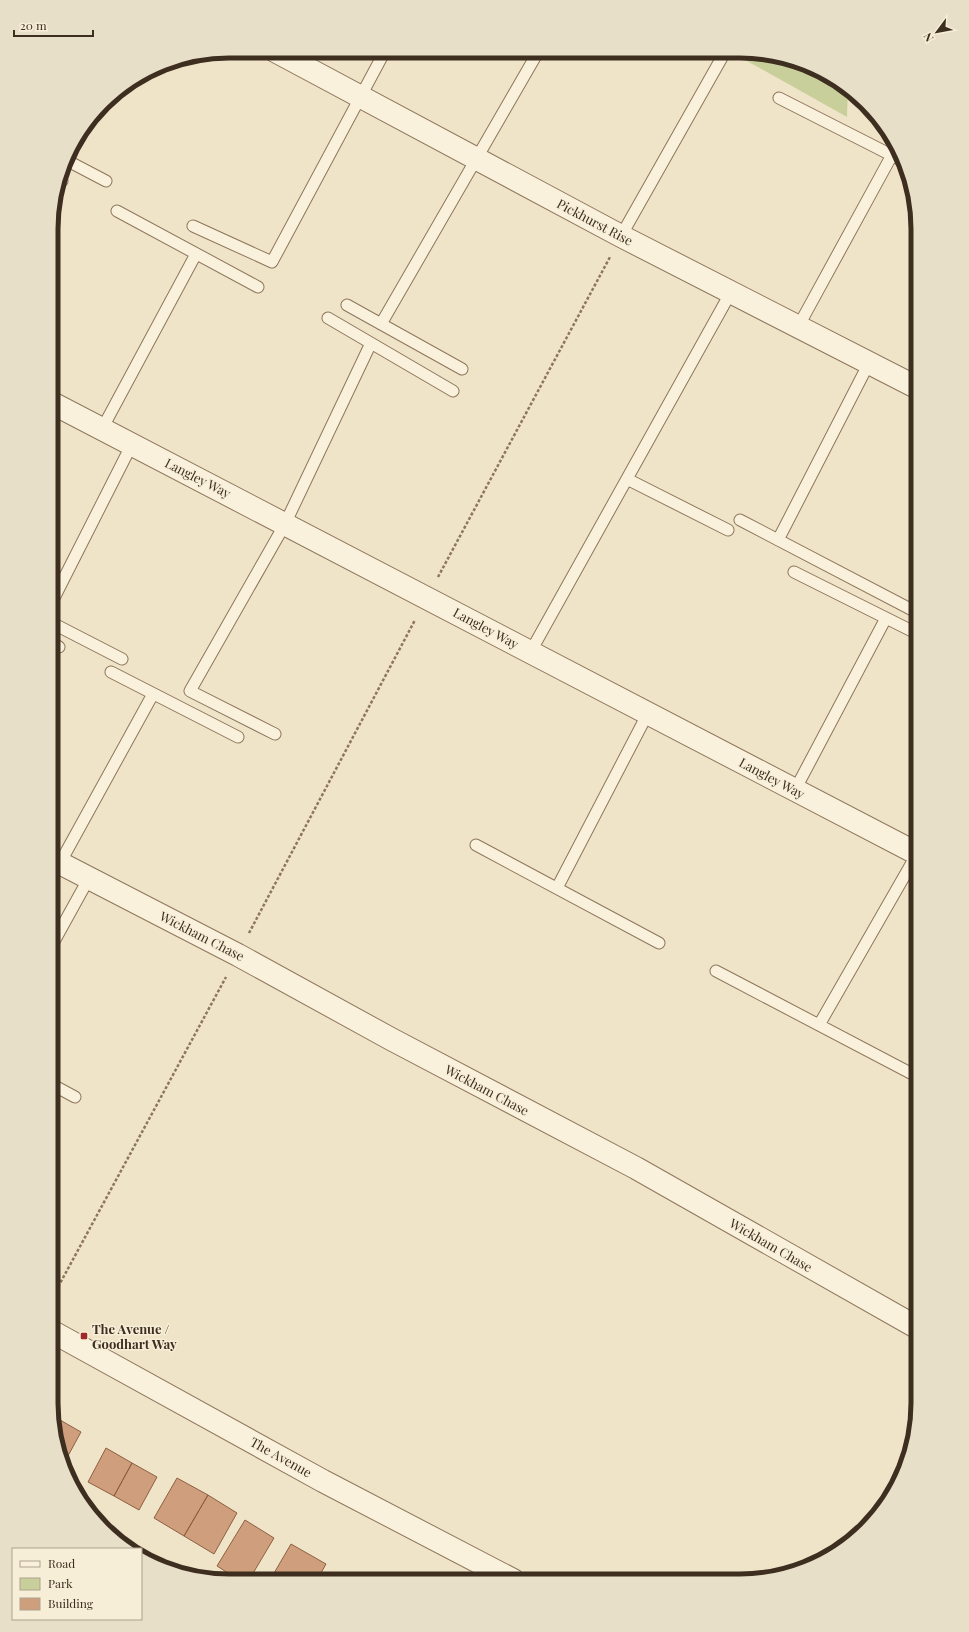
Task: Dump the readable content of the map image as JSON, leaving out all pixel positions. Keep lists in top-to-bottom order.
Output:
{
  "streets": {
    "street": [
      "Pickhurst Rise",
      "Langley Way",
      "Wickham Chase",
      "The Avenue"
    ]
  },
  "places": {
    "transit": ["The Avenue / Goodhart Way"]
  },
  "legend": ["Road", "Park", "Building"],
  "scale_bar": "20 m",
  "north": "bottom left"
}
